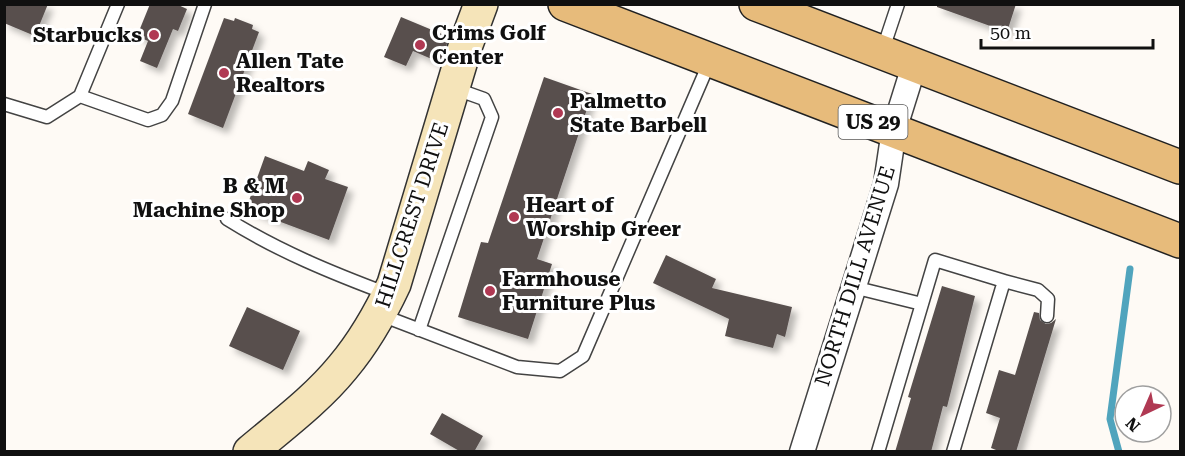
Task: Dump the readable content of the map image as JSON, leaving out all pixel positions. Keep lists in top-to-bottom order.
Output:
{
  "streets": {
    "main road": ["US 29"],
    "street": ["HILLCREST DRIVE", "NORTH DILL AVENUE"]
  },
  "crossings": [
    ["US 29", "NORTH DILL AVENUE"]
  ],
  "places": [
    "Starbucks",
    "Crims Golf Center",
    "Allen Tate Realtors",
    "Palmetto State Barbell",
    "B & M Machine Shop",
    "Heart of Worship Greer",
    "Farmhouse Furniture Plus"
  ],
  "scale_bar": "50 m",
  "north": "bottom left"
}
